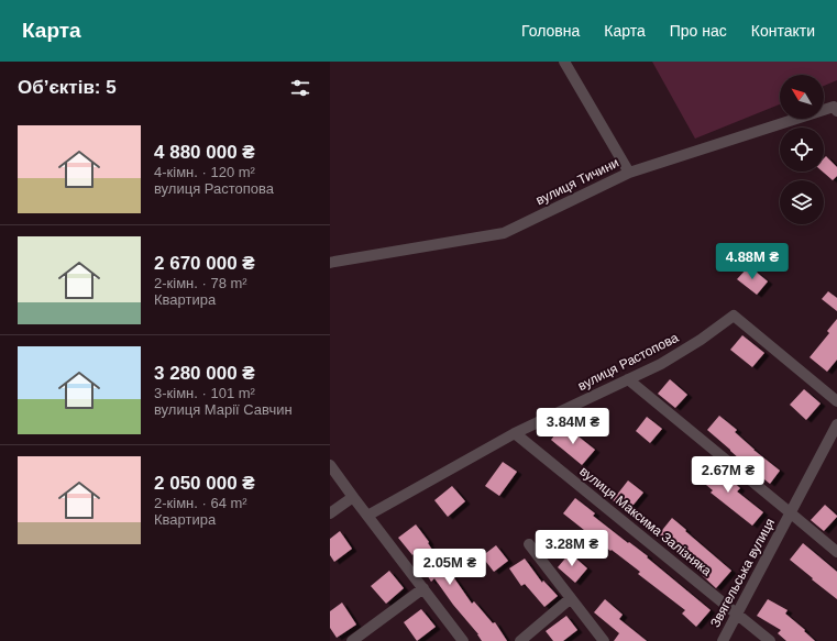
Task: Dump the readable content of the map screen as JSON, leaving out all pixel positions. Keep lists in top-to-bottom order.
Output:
{
  "streets": {
    "street": [
      "вулиця Тичини",
      "вулиця Растопова",
      "вулиця Максима Залізняка",
      "Звягельська вулиця"
    ]
  },
  "crossings": [
    ["вулиця Растопова", "вулиця Максима Залізняка"],
    ["вулиця Максима Залізняка", "Звягельська вулиця"]
  ],
  "north": "top left",
  "page": {
    "header": "Карта",
    "nav": [
      "Головна",
      "Карта",
      "Про нас",
      "Контакти"
    ],
    "heading": "Об’єктів: 5",
    "list": [
      {
        "name": "4 880 000 ₴",
        "note": "4-кімн. · 120 m² · вулиця Растопова"
      },
      {
        "name": "2 670 000 ₴",
        "note": "2-кімн. · 78 m² · Квартира"
      },
      {
        "name": "3 280 000 ₴",
        "note": "3-кімн. · 101 m² · вулиця Марії Савчин"
      },
      {
        "name": "2 050 000 ₴",
        "note": "2-кімн. · 64 m² · Квартира"
      }
    ],
    "price": [
      "4.88M ₴",
      "3.84M ₴",
      "2.67M ₴",
      "3.28M ₴",
      "2.05M ₴"
    ]
  }
}
